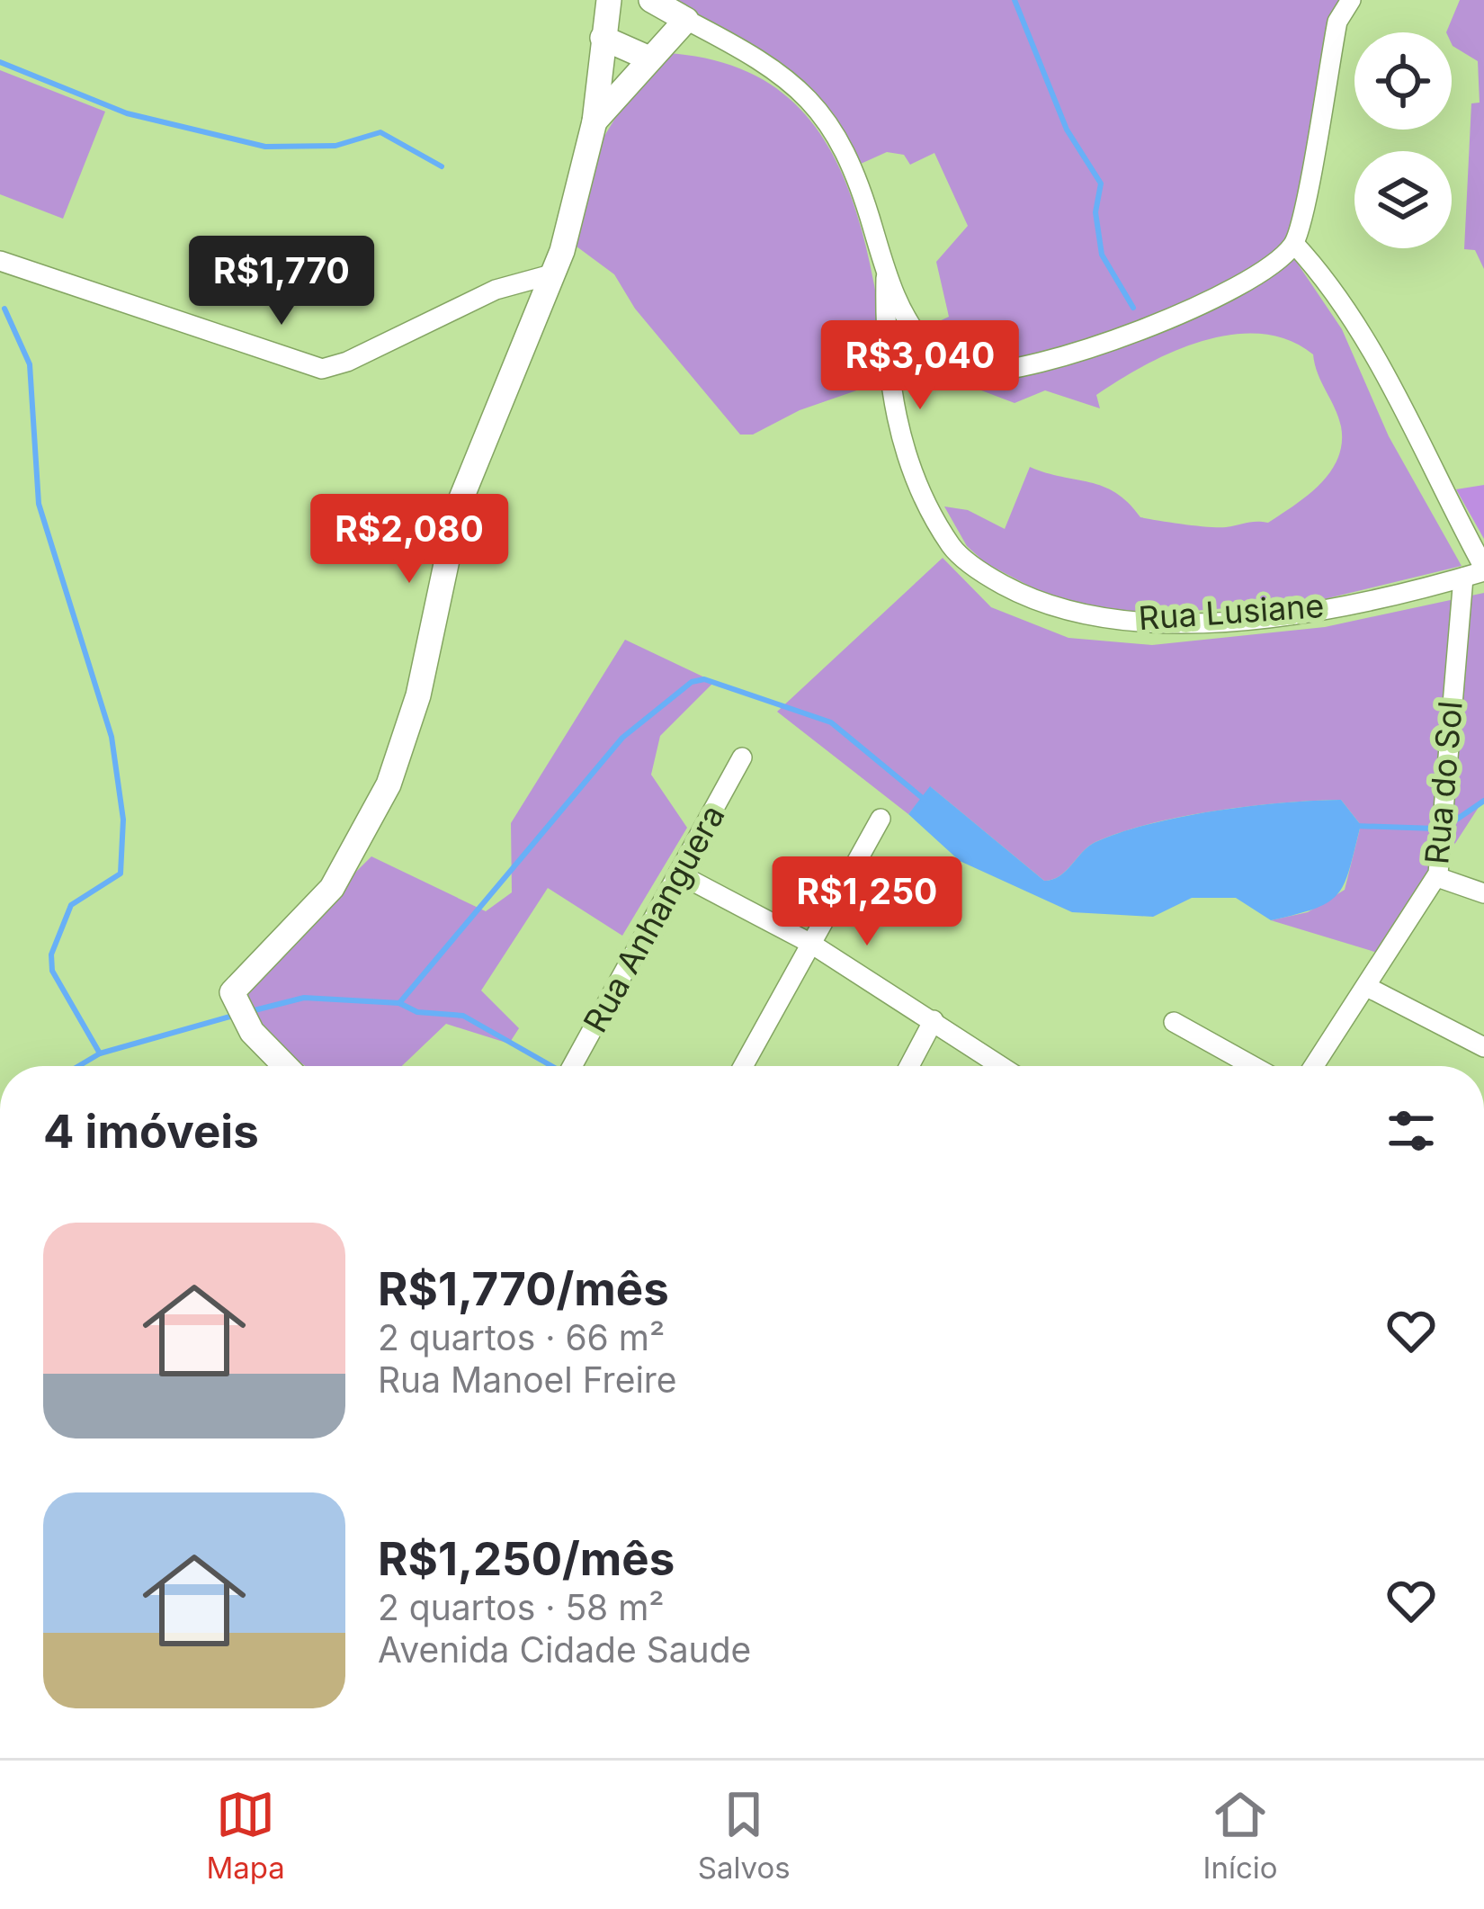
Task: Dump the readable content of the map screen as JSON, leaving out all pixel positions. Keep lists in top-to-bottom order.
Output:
{
  "streets": {
    "street": ["Rua Lusiane", "Rua do Sol", "Rua Anhanguera"]
  },
  "crossings": [
    ["Rua Lusiane", "Rua do Sol"]
  ],
  "page": {
    "price": [
      "R$1,770",
      "R$3,040",
      "R$2,080",
      "R$1,250"
    ],
    "heading": "4 imóveis",
    "list": [
      {
        "name": "R$1,770/mês",
        "note": "2 quartos · 66 m² · Rua Manoel Freire"
      },
      {
        "name": "R$1,250/mês",
        "note": "2 quartos · 58 m² · Avenida Cidade Saude"
      }
    ],
    "tabs": ["Mapa", "Salvos", "Início"]
  }
}
